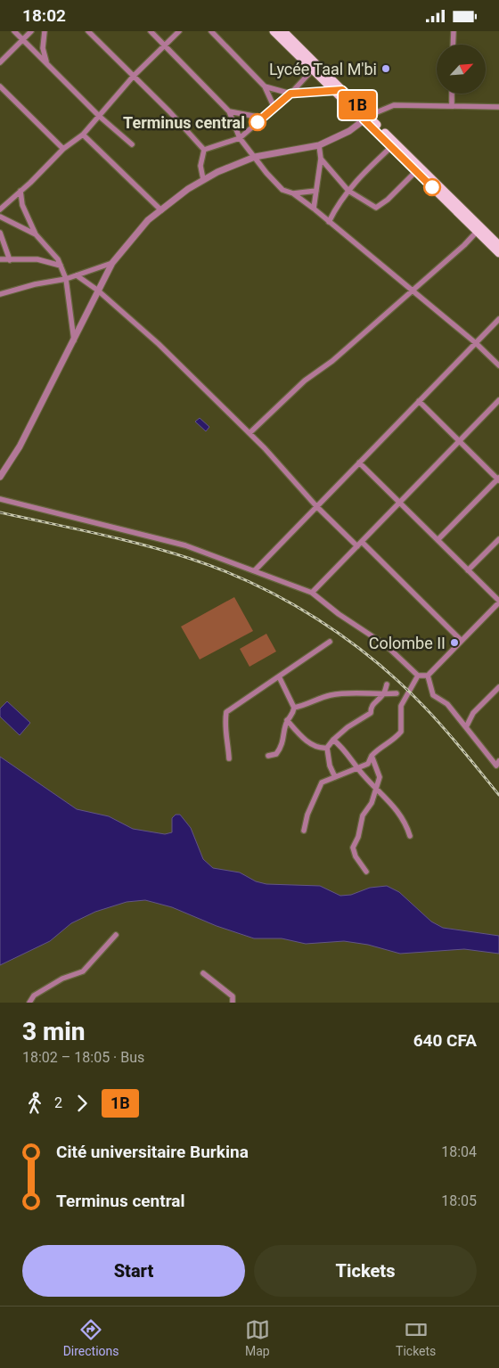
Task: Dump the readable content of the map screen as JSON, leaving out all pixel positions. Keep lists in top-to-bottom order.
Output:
{
  "places": ["Lycée Taal M'bi", "Terminus central", "Colombe II"],
  "lines": ["bus line 1B"],
  "north": "top right",
  "page": {
    "status": "18:02",
    "on_map": "1B",
    "heading": ["3 min", "18:02 – 18:05 · Bus", "640 CFA"],
    "legs": ["2", "1B"],
    "list": [
      {
        "name": "Cité universitaire Burkina",
        "value": "18:04"
      },
      {
        "name": "Terminus central",
        "value": "18:05"
      }
    ],
    "buttons": ["Start", "Tickets"],
    "tabs": ["Directions", "Map", "Tickets"]
  }
}
